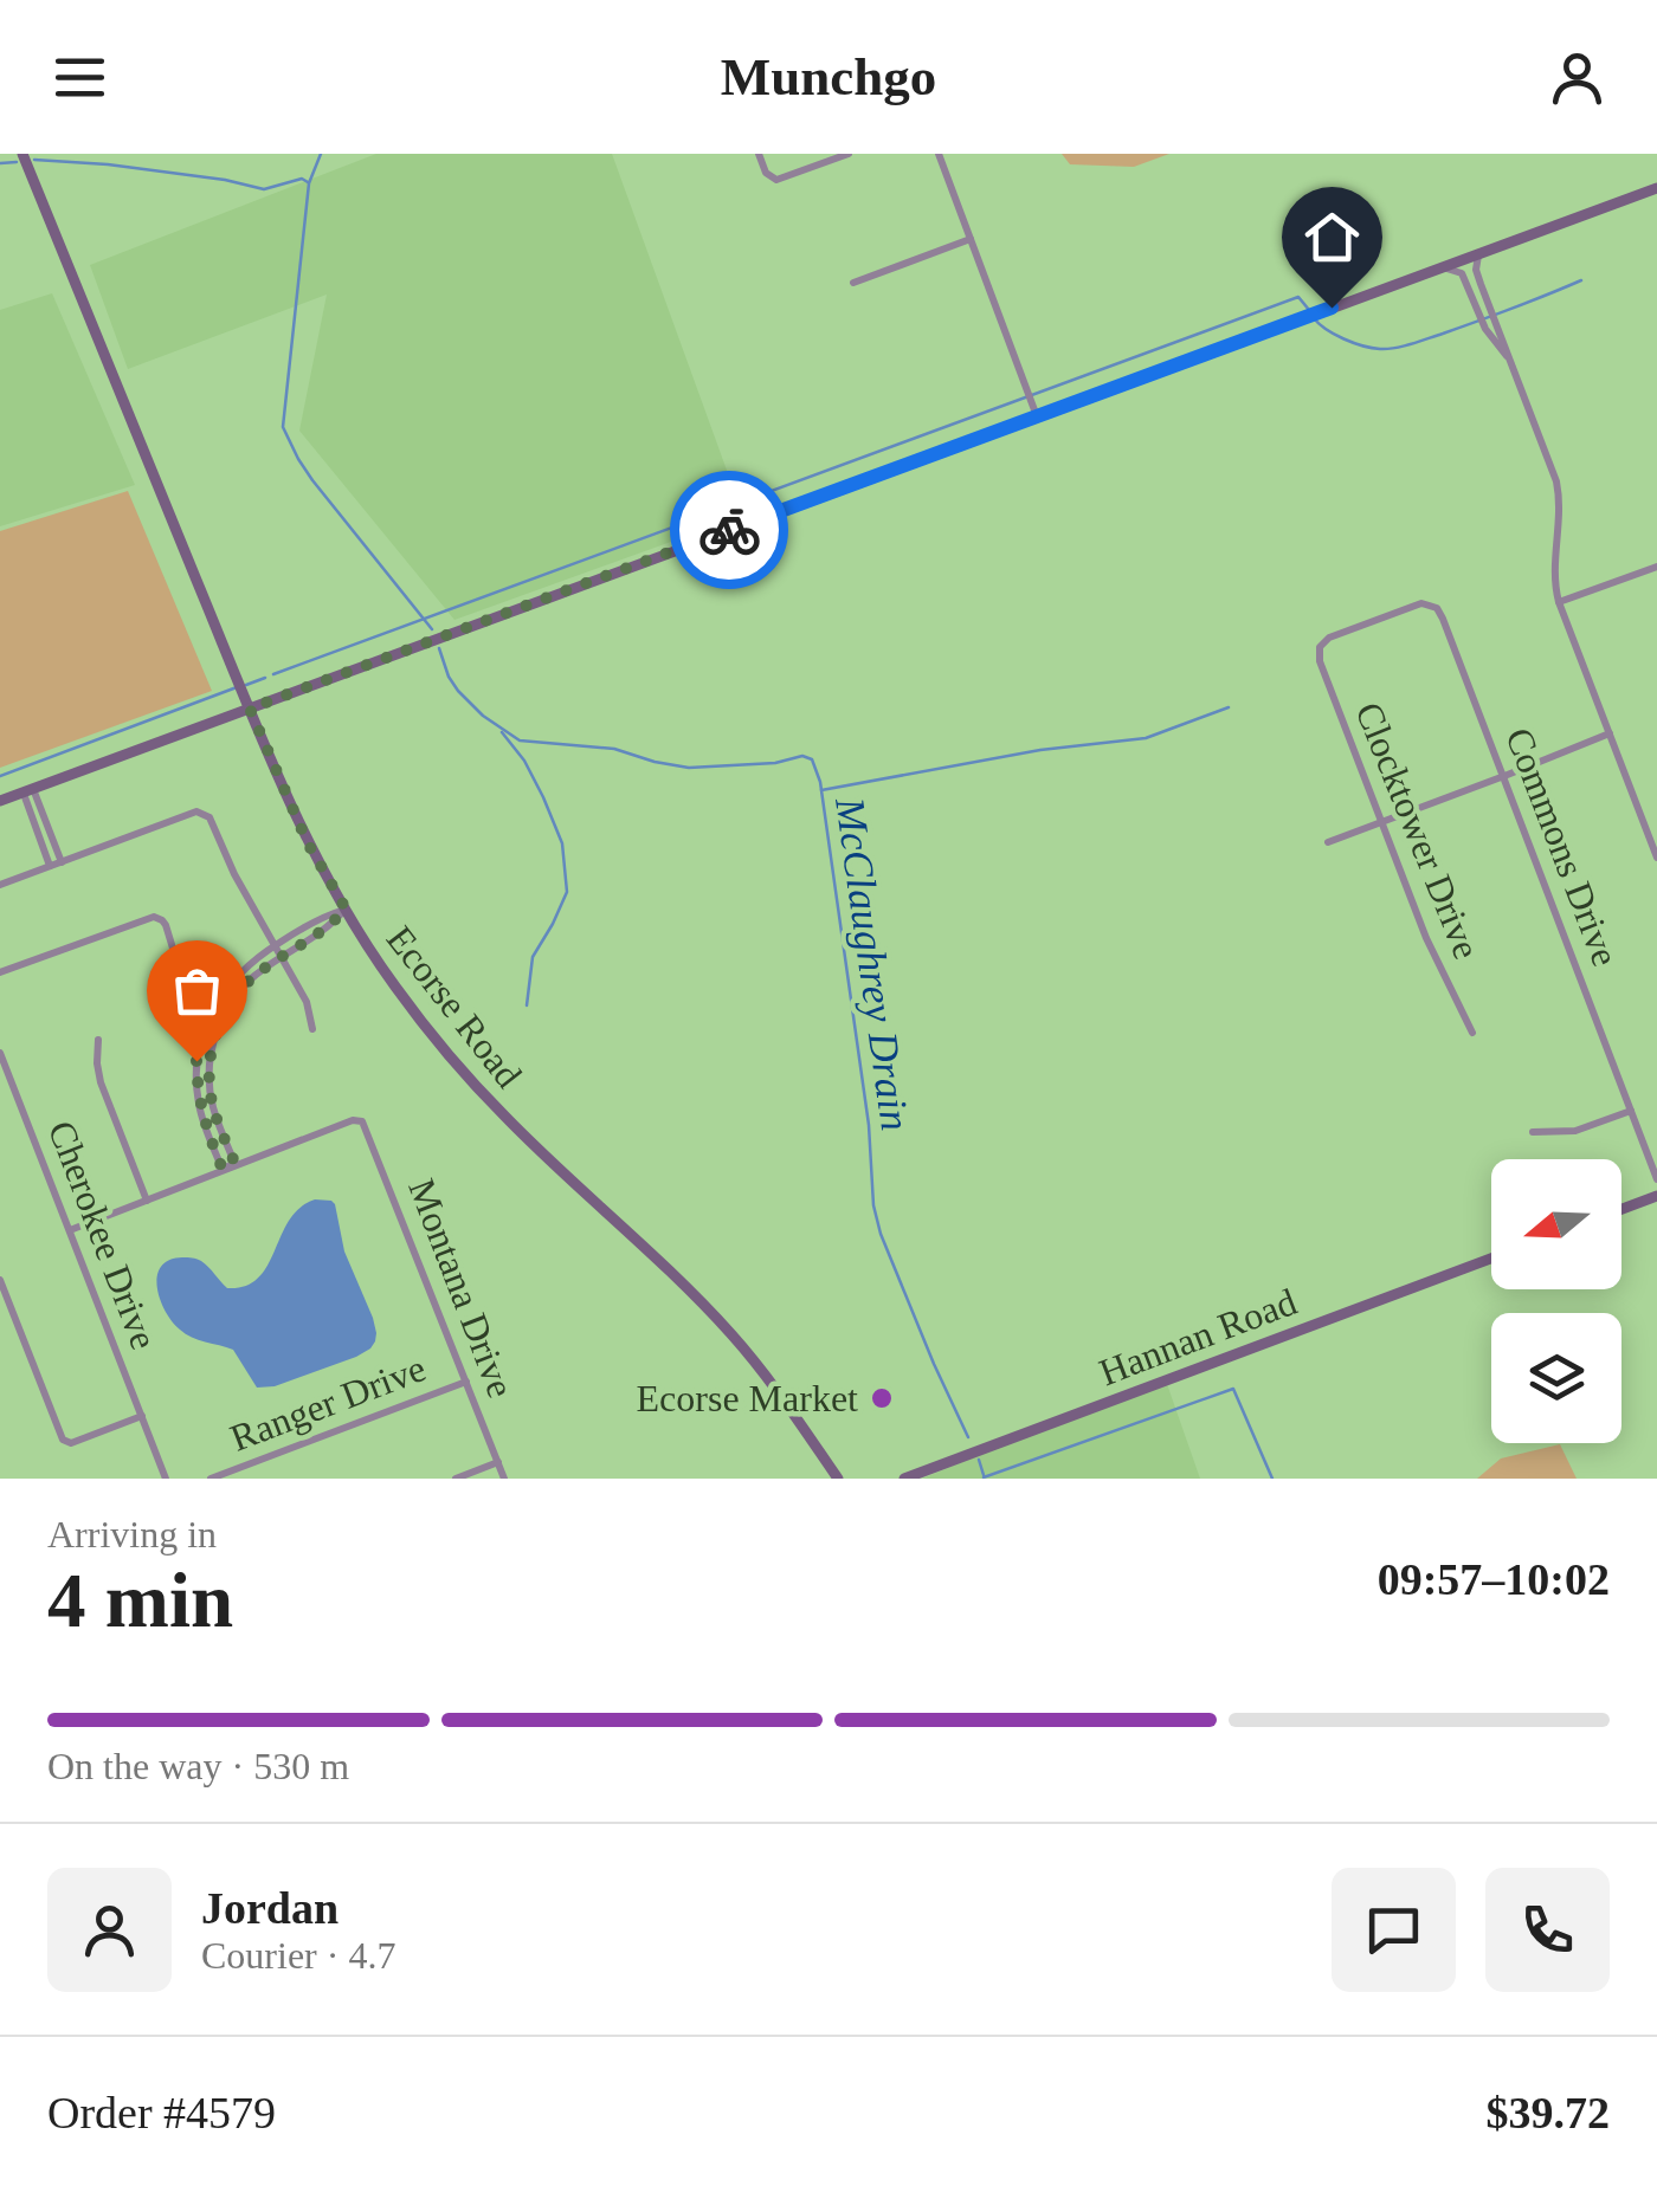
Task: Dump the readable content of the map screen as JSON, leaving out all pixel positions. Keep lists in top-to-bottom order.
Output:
{
  "streets": {
    "street": [
      "Clocktower Drive",
      "Commons Drive",
      "Ecorse Road",
      "Cherokee Drive",
      "Montana Drive",
      "Hannan Road",
      "Ranger Drive"
    ]
  },
  "crossings": [
    ["Clocktower Drive", "Commons Drive"],
    ["Montana Drive", "Ranger Drive"]
  ],
  "water": ["McClaughrey Drain"],
  "places": ["Ecorse Market"],
  "north": "left",
  "page": {
    "header": "Munchgo",
    "heading": ["4 min", "Arriving in", "09:57–10:02"],
    "panel": [
      "Jordan",
      "Courier · 4.7",
      "Order #4579",
      "$39.72"
    ],
    "bar": "On the way · 530 m"
  }
}
